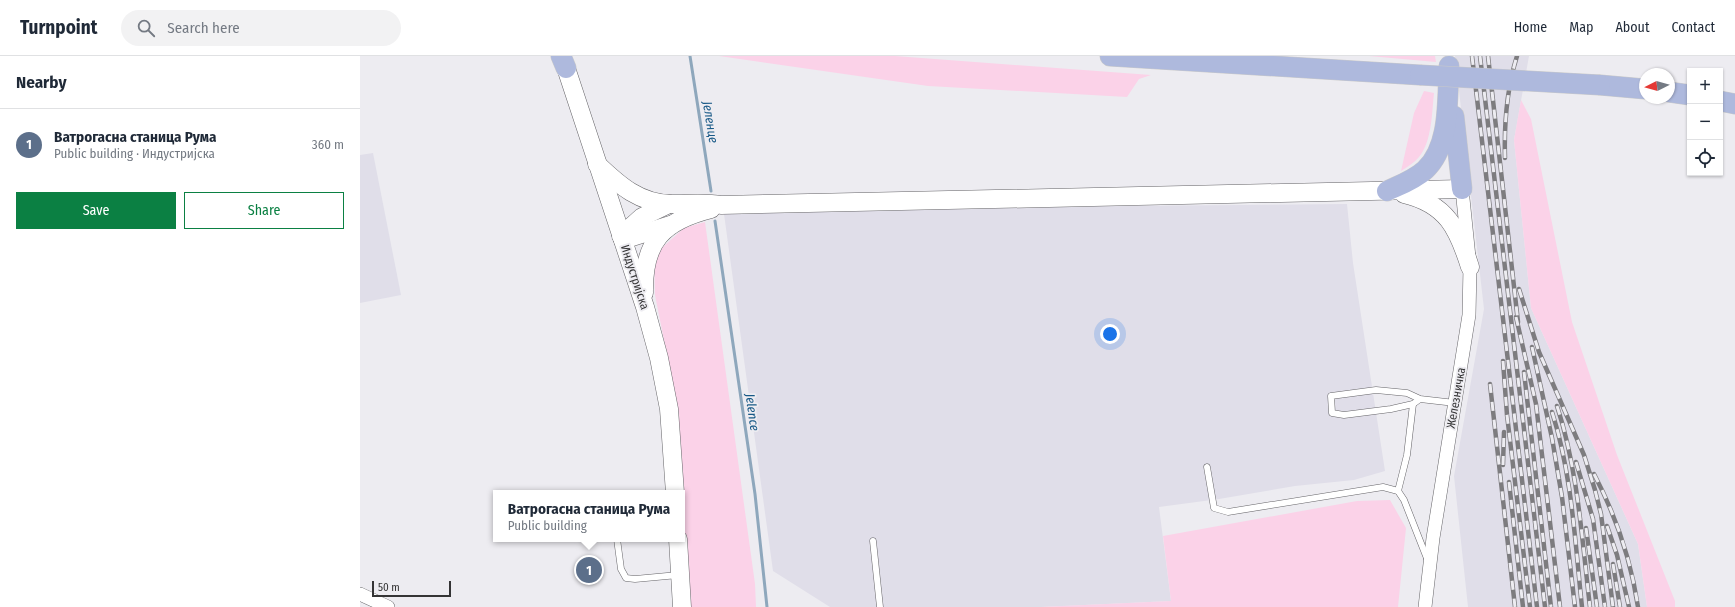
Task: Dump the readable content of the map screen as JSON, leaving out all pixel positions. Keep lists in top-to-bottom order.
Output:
{
  "streets": {
    "main road": ["Индустријска"],
    "street": ["Железничка"]
  },
  "water": ["Јеленце", "Jelence"],
  "scale_bar": "50 m",
  "north": "left",
  "page": {
    "header": "Turnpoint",
    "search": "Search here",
    "nav": [
      "Home",
      "Map",
      "About",
      "Contact"
    ],
    "heading": "Nearby",
    "map_buttons": ["+", "−"],
    "list": [
      {
        "mark": "1",
        "name": "Ватрогасна станица Рума",
        "note": "Public building · Индустријска",
        "value": "360 m"
      }
    ],
    "buttons": ["Save", "Share"],
    "popup": ["Ватрогасна станица Рума", "Public building"],
    "pins": "1",
    "scale": "50 m"
  }
}
